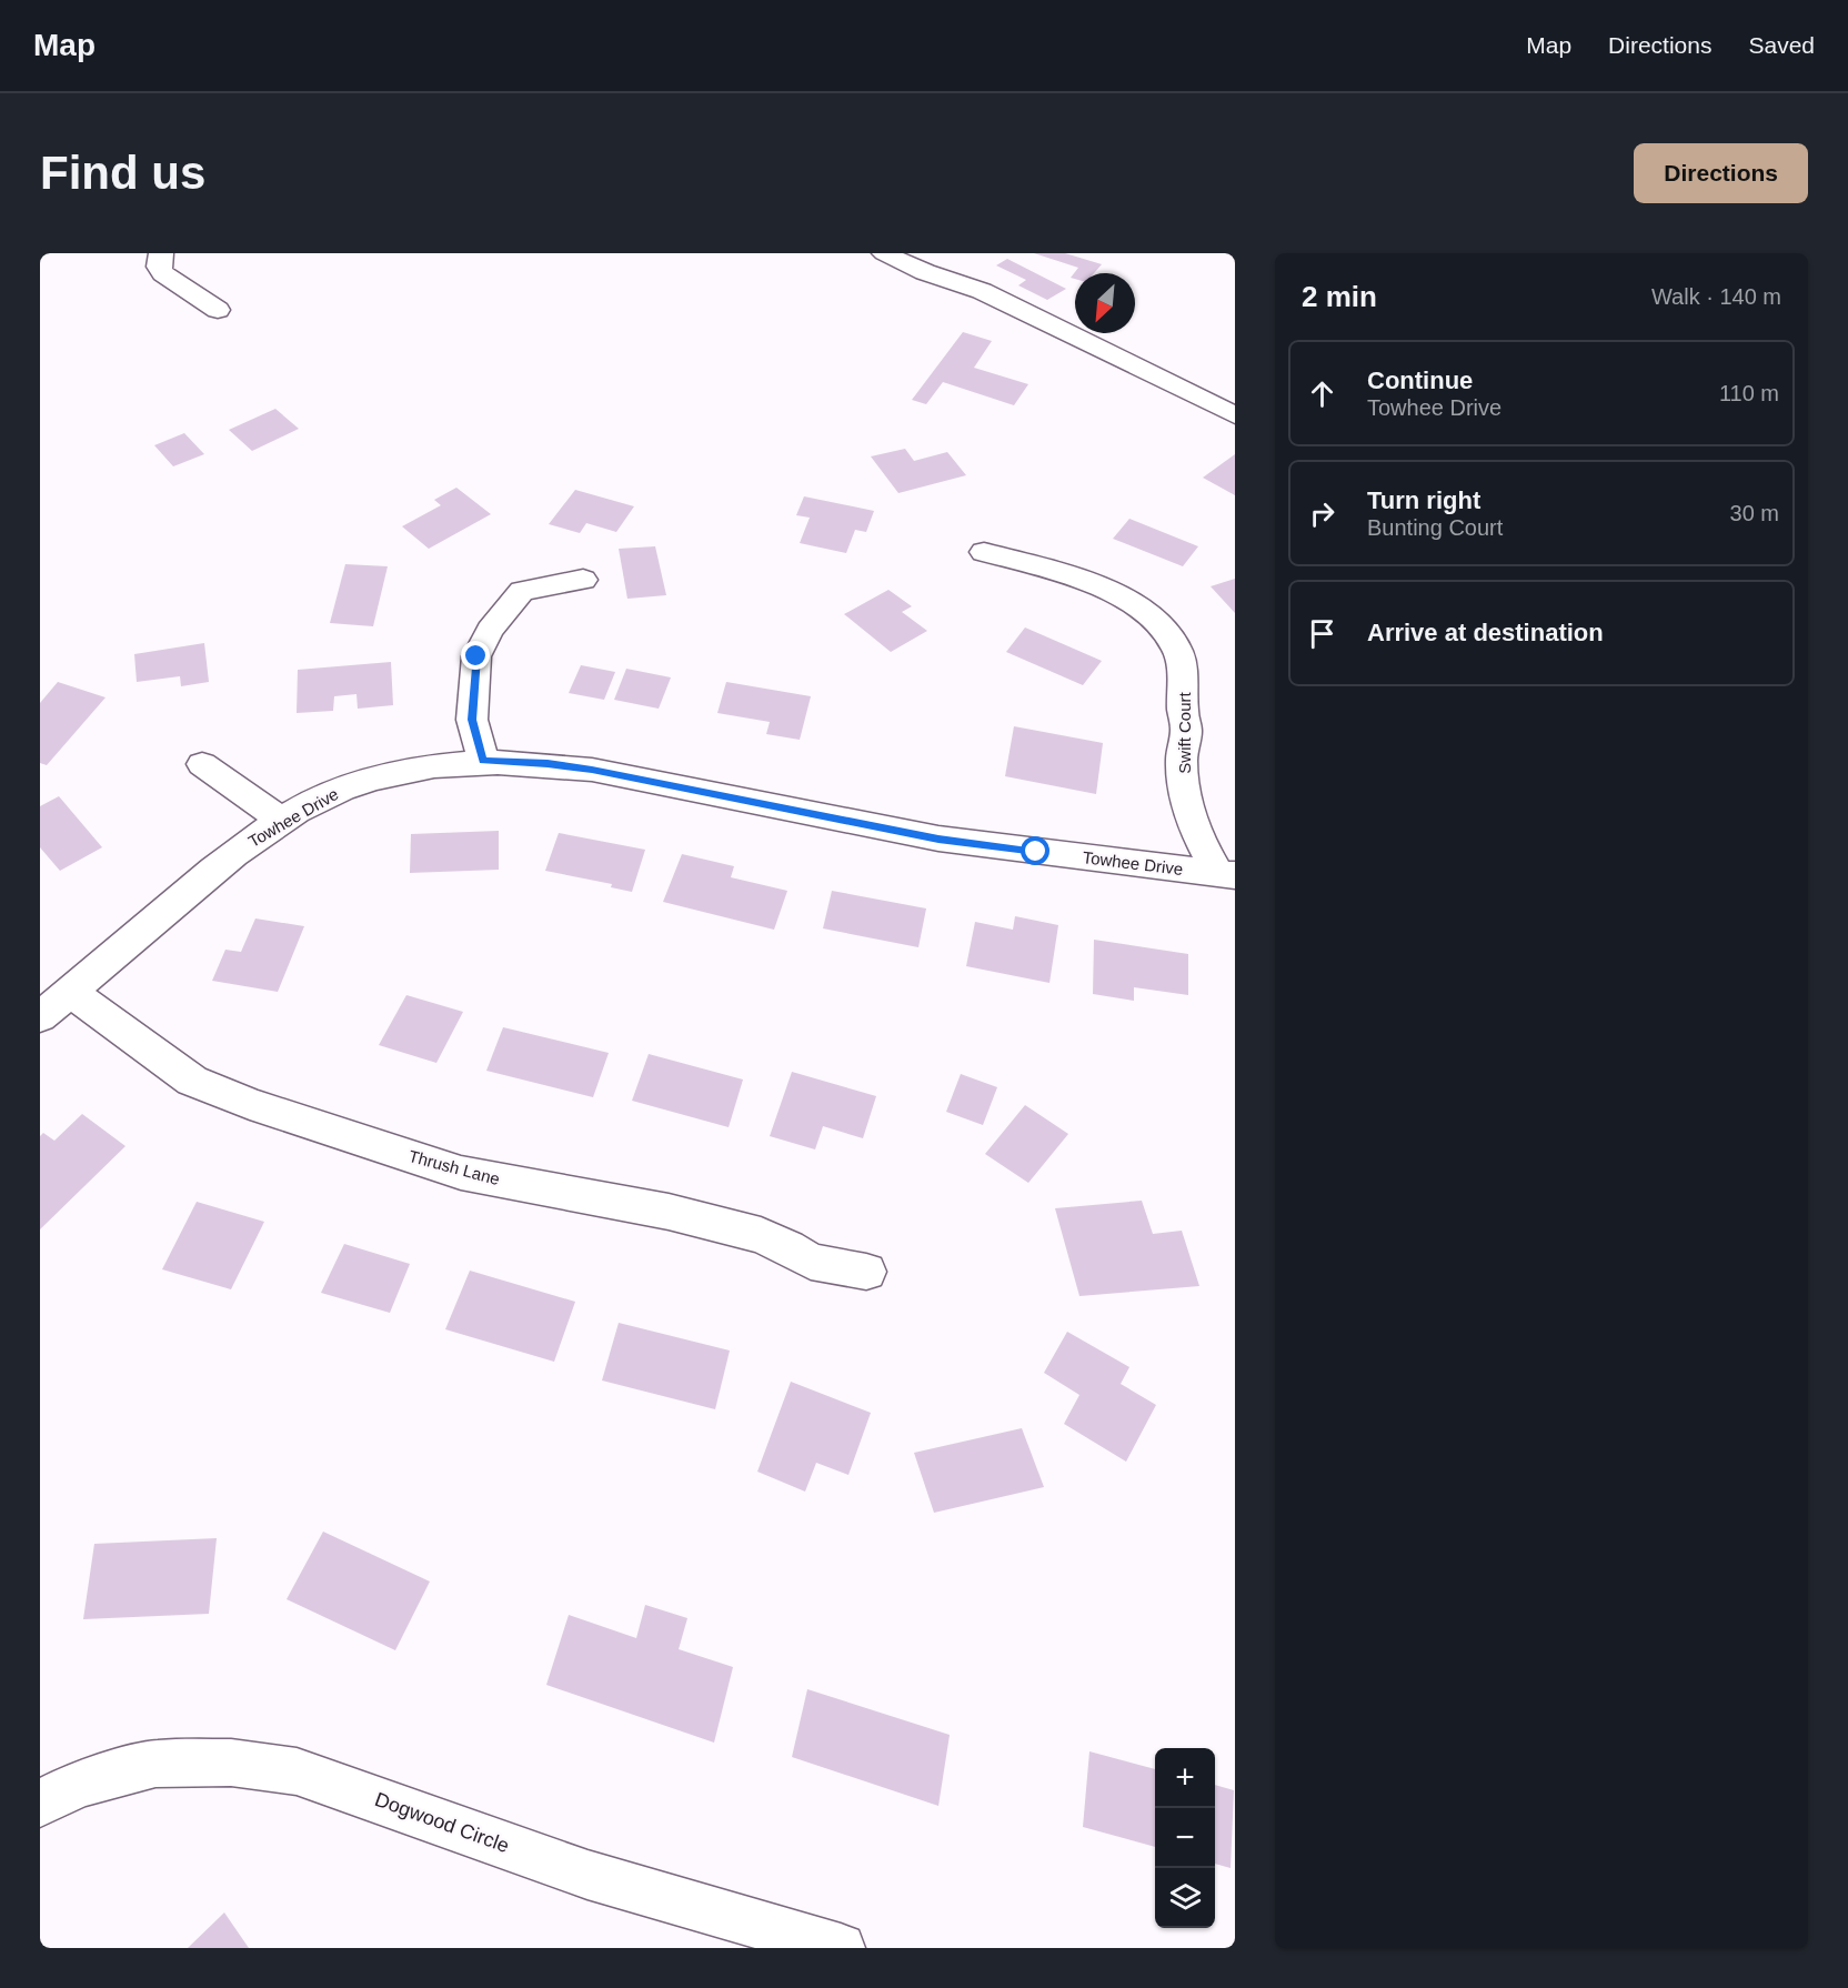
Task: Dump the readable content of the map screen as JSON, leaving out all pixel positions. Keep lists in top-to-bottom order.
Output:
{
  "streets": {
    "street": [
      "Swift Court",
      "Towhee Drive",
      "Thrush Lane",
      "Dogwood Circle"
    ]
  },
  "crossings": [
    ["Swift Court", "Towhee Drive"],
    ["Towhee Drive", "Thrush Lane"]
  ],
  "north": "bottom left",
  "page": {
    "header": "Map",
    "nav": ["Map", "Directions", "Saved"],
    "buttons": "Directions",
    "title": "Find us",
    "heading": ["2 min", "Walk · 140 m"],
    "list": [
      ["Continue", "Towhee Drive", "110 m"],
      ["Turn right", "Bunting Court", "30 m"],
      "Arrive at destination"
    ],
    "map_buttons": ["+", "−"]
  }
}
